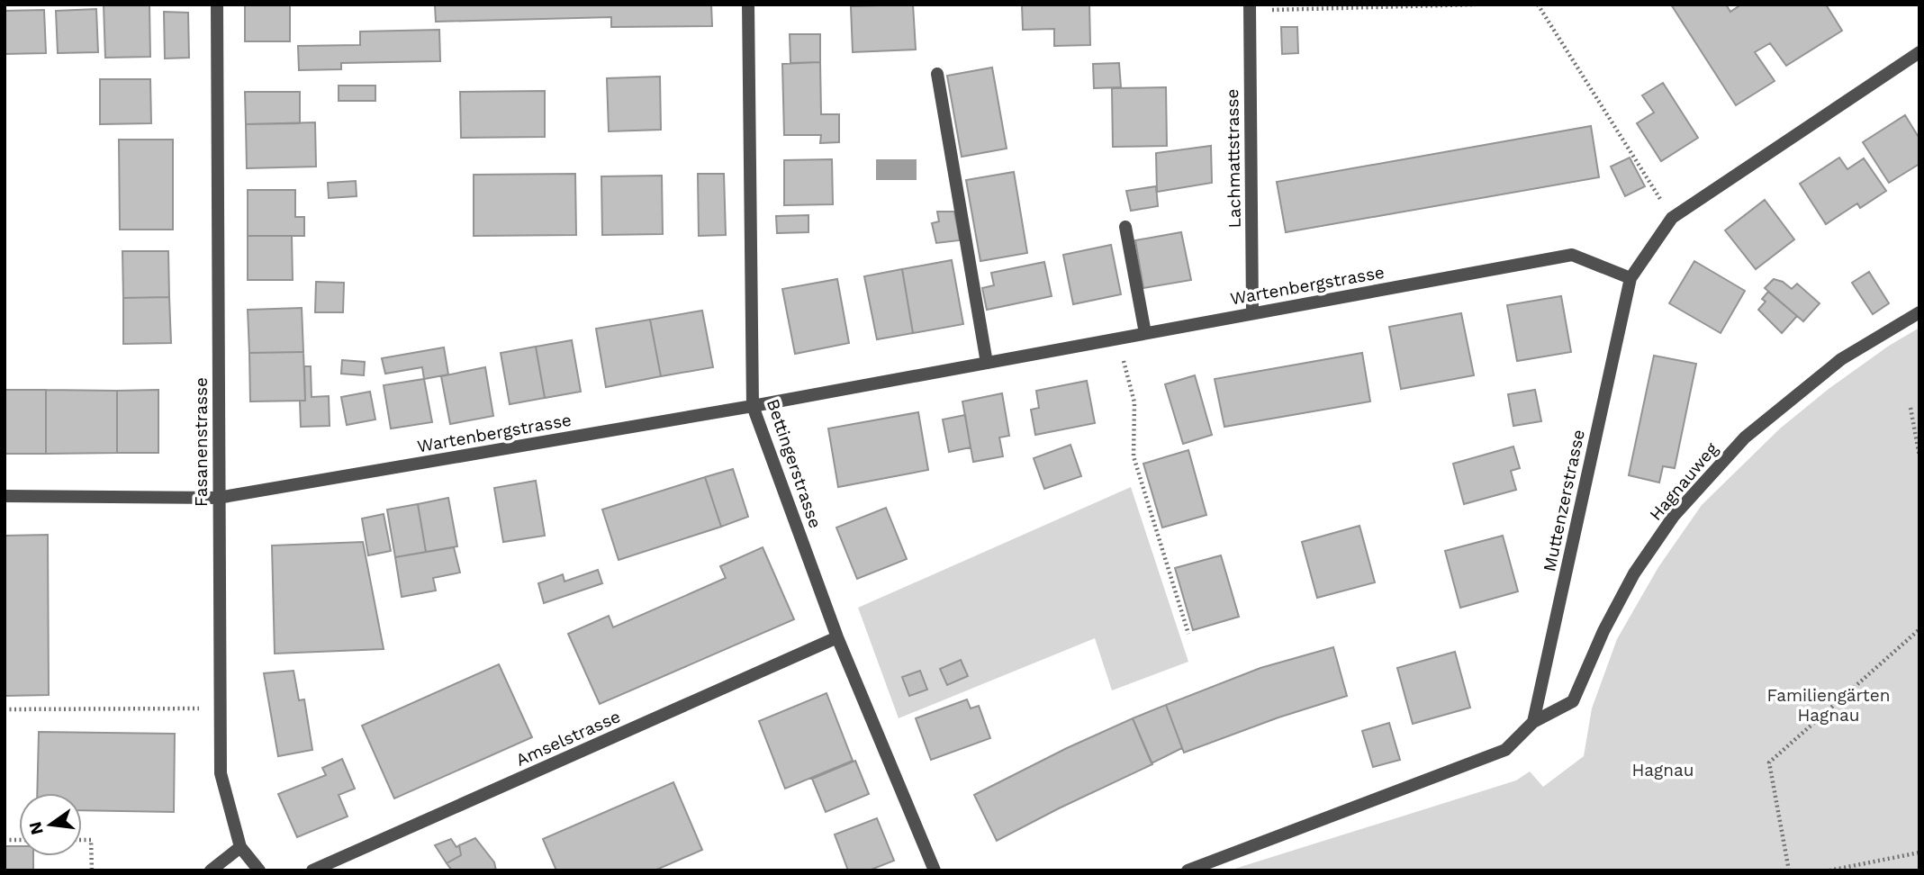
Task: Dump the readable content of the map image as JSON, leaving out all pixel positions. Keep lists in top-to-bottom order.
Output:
{
  "streets": {
    "street": [
      "Lachmattstrasse",
      "Wartenbergstrasse",
      "Fasanenstrasse",
      "Bettingerstrasse",
      "Hagnauweg",
      "Muttenzerstrasse",
      "Amselstrasse"
    ]
  },
  "crossings": [
    ["Lachmattstrasse", "Wartenbergstrasse"],
    ["Wartenbergstrasse", "Fasanenstrasse"],
    ["Wartenbergstrasse", "Bettingerstrasse"],
    ["Wartenbergstrasse", "Muttenzerstrasse"],
    ["Bettingerstrasse", "Amselstrasse"],
    ["Hagnauweg", "Muttenzerstrasse"]
  ],
  "parks": ["Familiengärten Hagnau", "Hagnau"],
  "north": "left"
}
